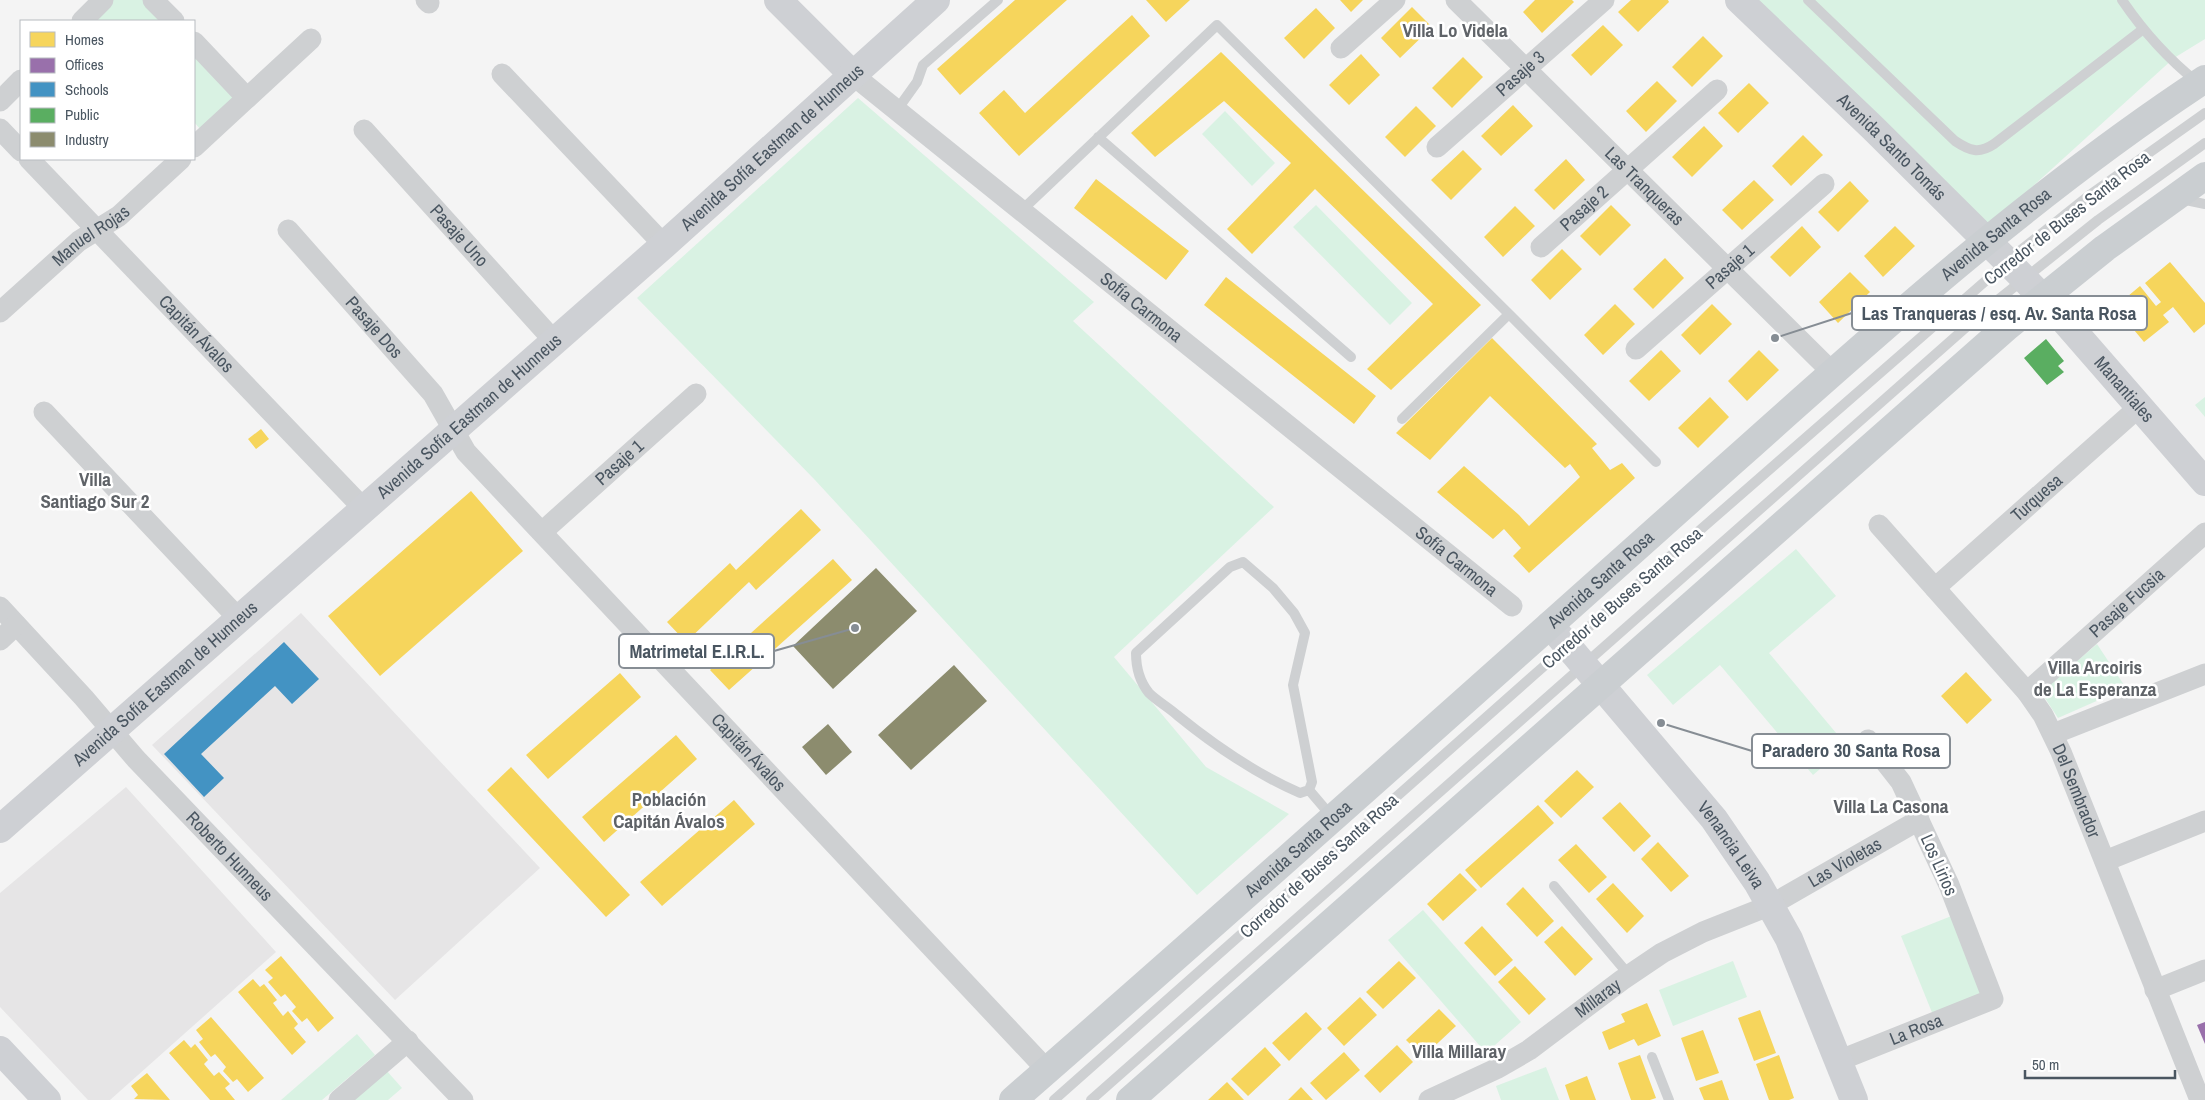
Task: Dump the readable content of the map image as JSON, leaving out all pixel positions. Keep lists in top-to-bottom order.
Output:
{
  "streets": {
    "main road": ["Avenida Santa Rosa"],
    "street": [
      "Pasaje 3",
      "Avenida Sofía Eastman de Hunneus",
      "Avenida Santo Tomás",
      "Las Tranqueras",
      "Pasaje 2",
      "Manuel Rojas",
      "Pasaje Uno",
      "Pasaje 1",
      "Sofía Carmona",
      "Pasaje Dos",
      "Capitán Ávalos",
      "Manantiales",
      "Turquesa",
      "Pasaje Fucsia",
      "Del Sembrador",
      "Venancia Leiva",
      "Roberto Hunneus",
      "Las Violetas",
      "Los Lirios",
      "Millaray",
      "La Rosa"
    ],
    "lane": ["Corredor de Buses Santa Rosa"]
  },
  "crossings": [
    ["Pasaje 3", "Las Tranqueras"],
    ["Avenida Sofía Eastman de Hunneus", "Pasaje Uno"],
    ["Avenida Sofía Eastman de Hunneus", "Sofía Carmona"],
    ["Avenida Sofía Eastman de Hunneus", "Pasaje Dos"],
    ["Avenida Sofía Eastman de Hunneus", "Capitán Ávalos"],
    ["Avenida Sofía Eastman de Hunneus", "Roberto Hunneus"],
    ["Avenida Santo Tomás", "Corredor de Buses Santa Rosa"],
    ["Avenida Santo Tomás", "Avenida Santa Rosa"],
    ["Avenida Santo Tomás", "Manantiales"],
    ["Las Tranqueras", "Pasaje 2"],
    ["Las Tranqueras", "Avenida Santa Rosa"],
    ["Las Tranqueras", "Pasaje 1"],
    ["Corredor de Buses Santa Rosa", "Manantiales"],
    ["Corredor de Buses Santa Rosa", "Venancia Leiva"],
    ["Avenida Santa Rosa", "Capitán Ávalos"],
    ["Avenida Santa Rosa", "Venancia Leiva"],
    ["Manuel Rojas", "Capitán Ávalos"],
    ["Pasaje 1", "Capitán Ávalos"],
    ["Pasaje Dos", "Capitán Ávalos"],
    ["Manantiales", "Turquesa"],
    ["Turquesa", "Del Sembrador"],
    ["Pasaje Fucsia", "Del Sembrador"],
    ["Venancia Leiva", "Las Violetas"],
    ["Venancia Leiva", "Millaray"],
    ["Venancia Leiva", "La Rosa"],
    ["Las Violetas", "Los Lirios"],
    ["Las Violetas", "Millaray"],
    ["Los Lirios", "La Rosa"]
  ],
  "districts": [
    "Villa Lo Videla",
    "Villa Santiago Sur 2",
    "Villa Arcoiris de La Esperanza",
    "Población Capitán Ávalos",
    "Villa La Casona",
    "Villa Millaray"
  ],
  "places": ["Las Tranqueras / esq. Av. Santa Rosa", "Matrimetal E.I.R.L.", "Paradero 30 Santa Rosa"],
  "legend": [
    "Homes",
    "Offices",
    "Schools",
    "Public",
    "Industry"
  ],
  "scale_bar": "50 m"
}
